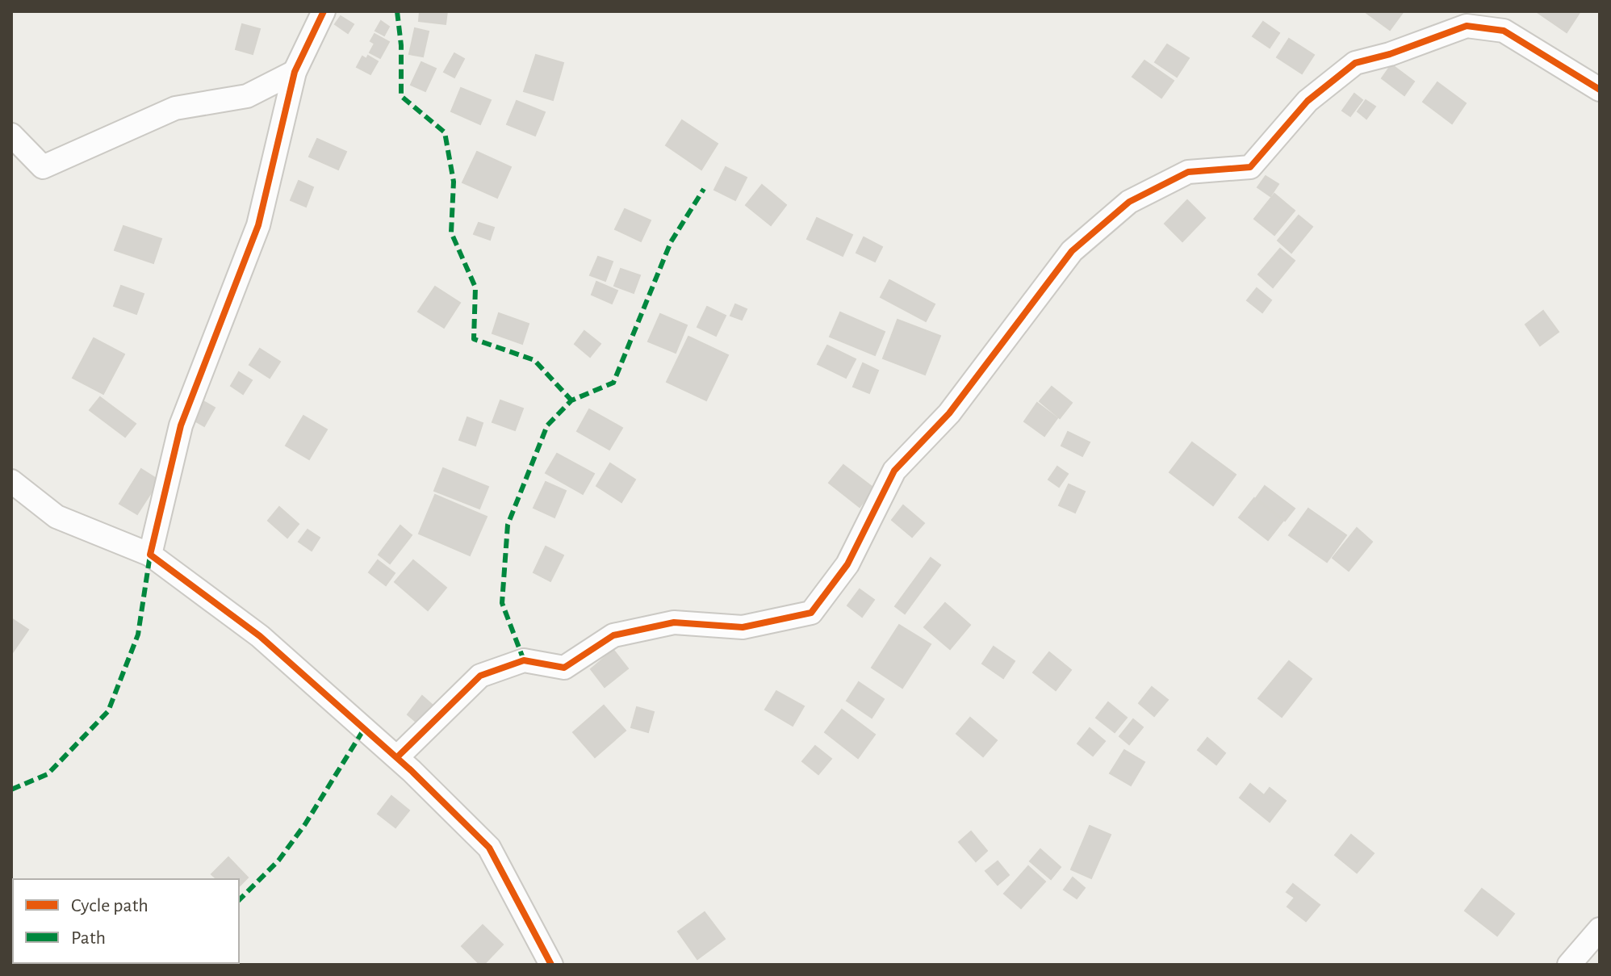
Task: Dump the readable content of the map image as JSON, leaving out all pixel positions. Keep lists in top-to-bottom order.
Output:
{
  "legend": ["Cycle path", "Path"]
}
